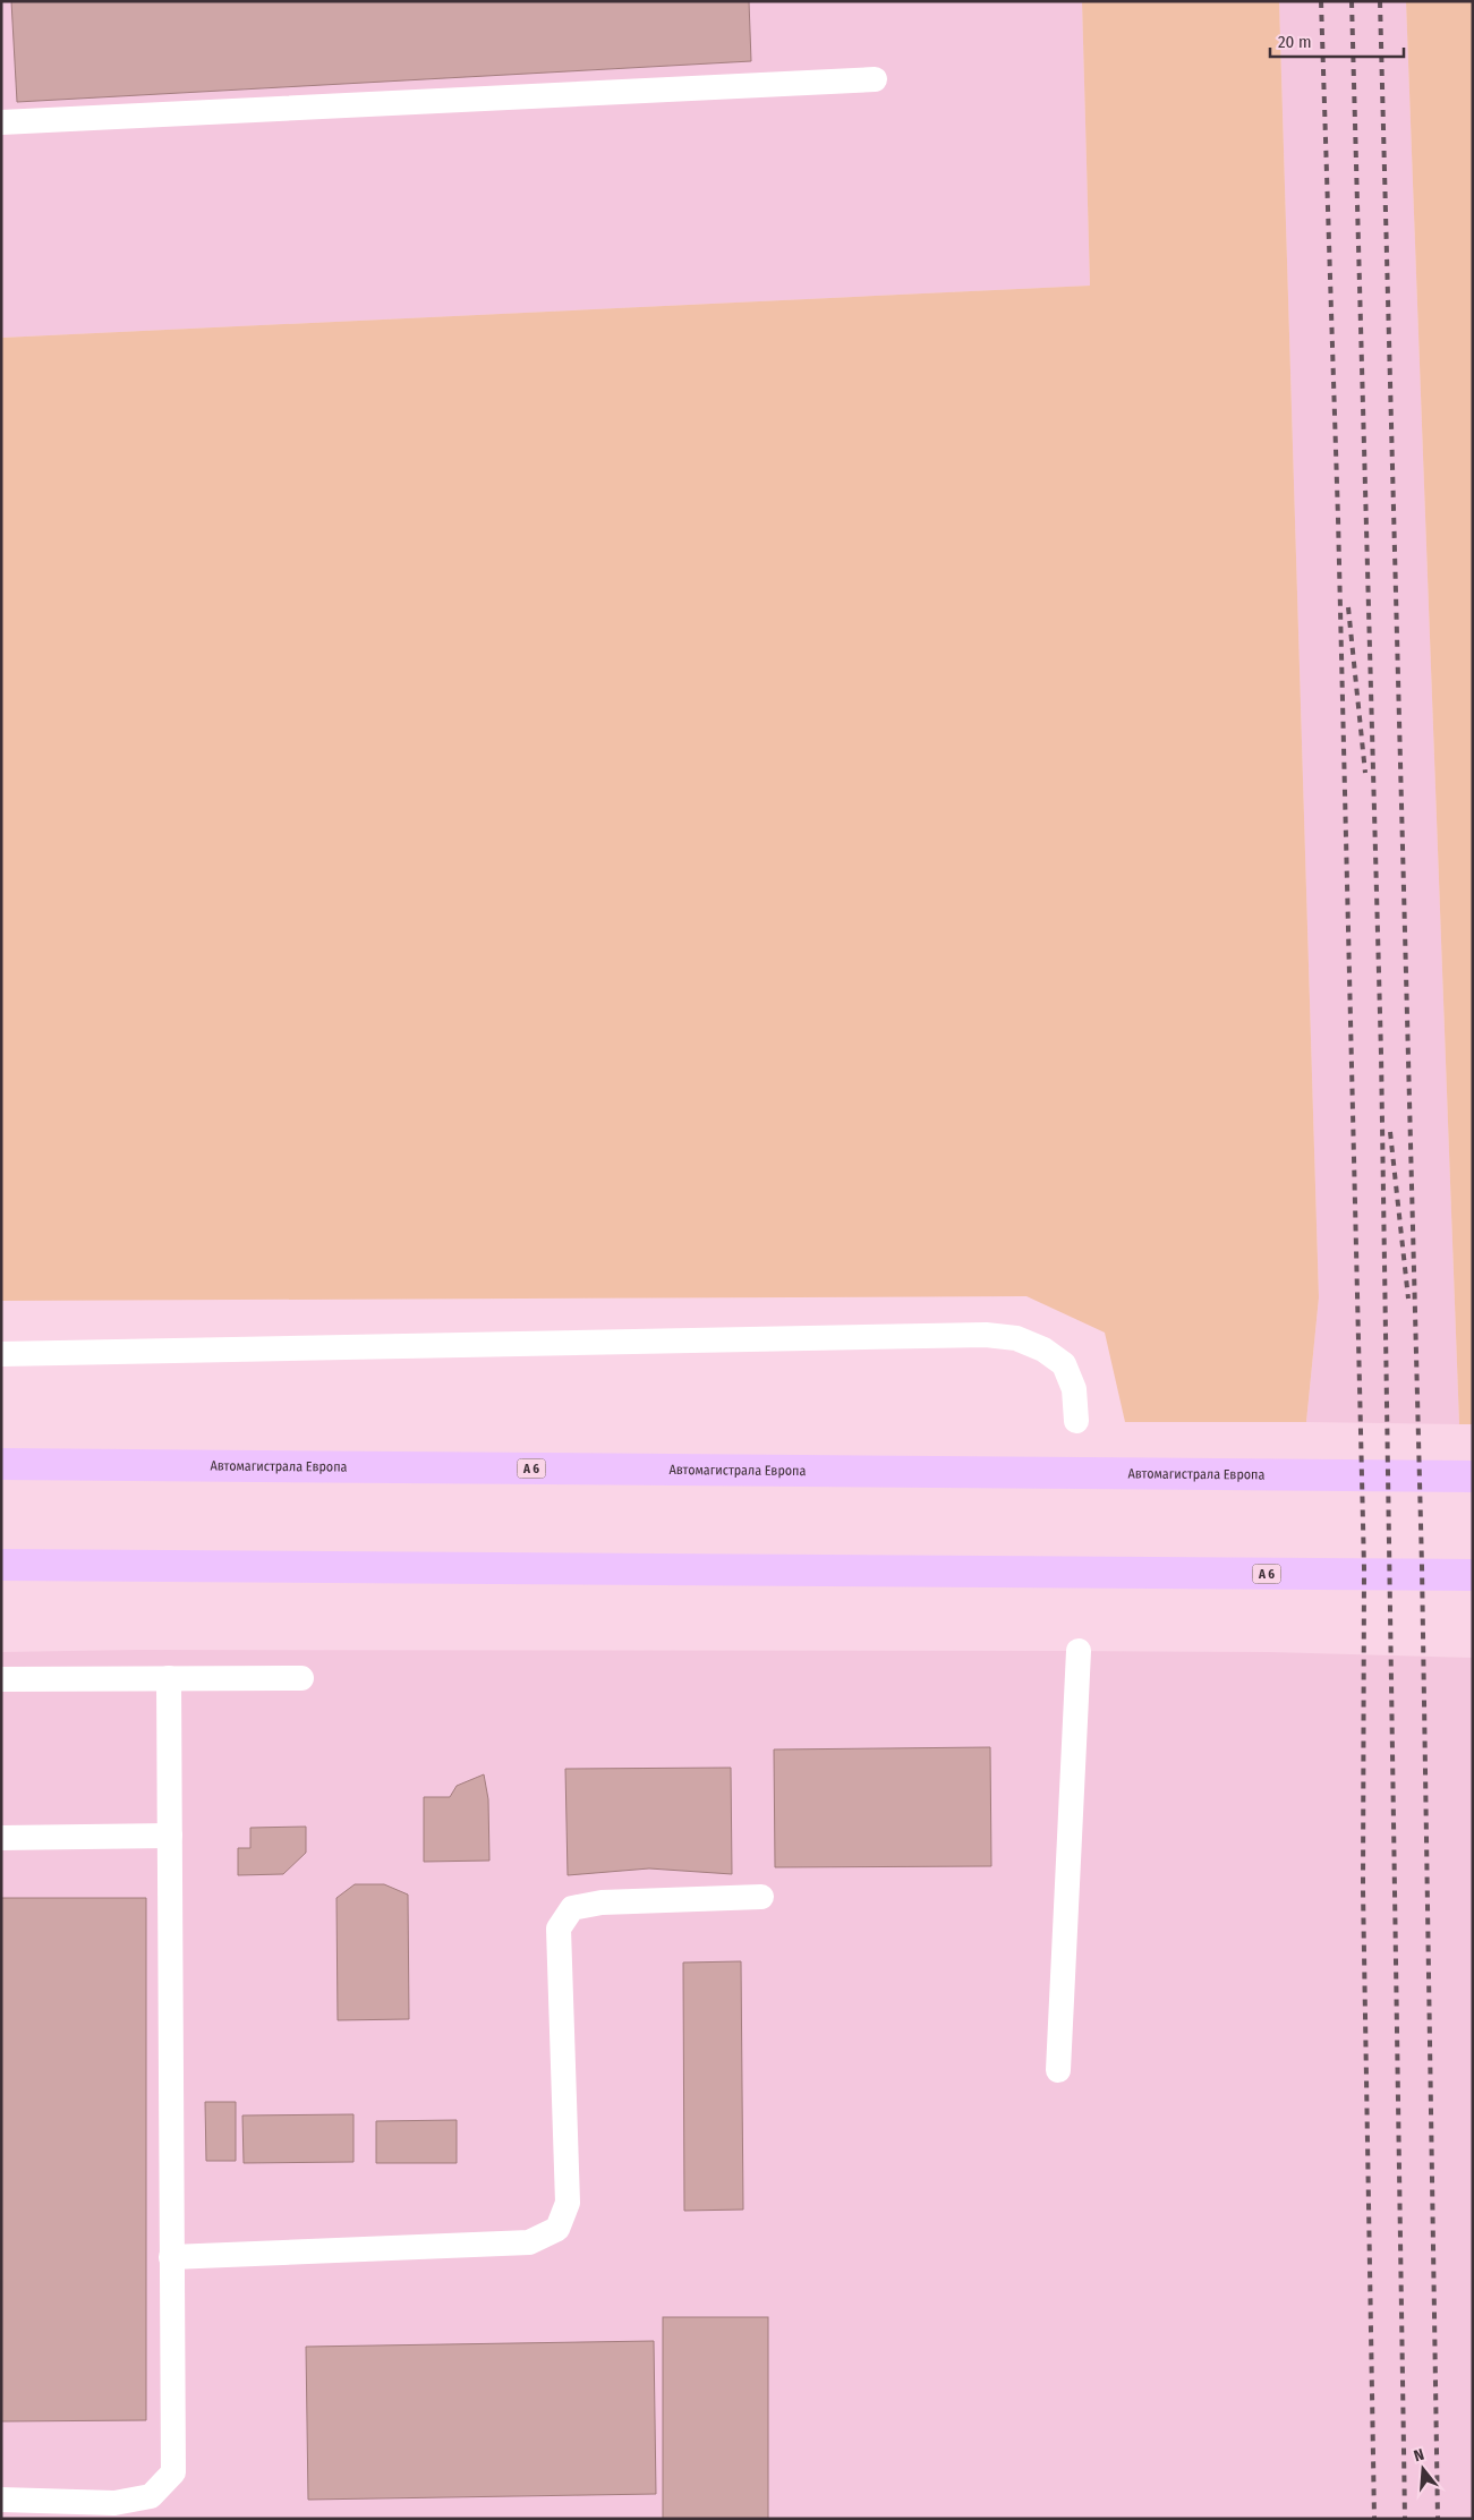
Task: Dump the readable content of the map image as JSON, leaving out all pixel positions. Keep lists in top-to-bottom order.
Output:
{
  "streets": {
    "highway": ["Автомагистрала Европа", "A 6"]
  },
  "scale_bar": "20 m",
  "north": "top"
}
